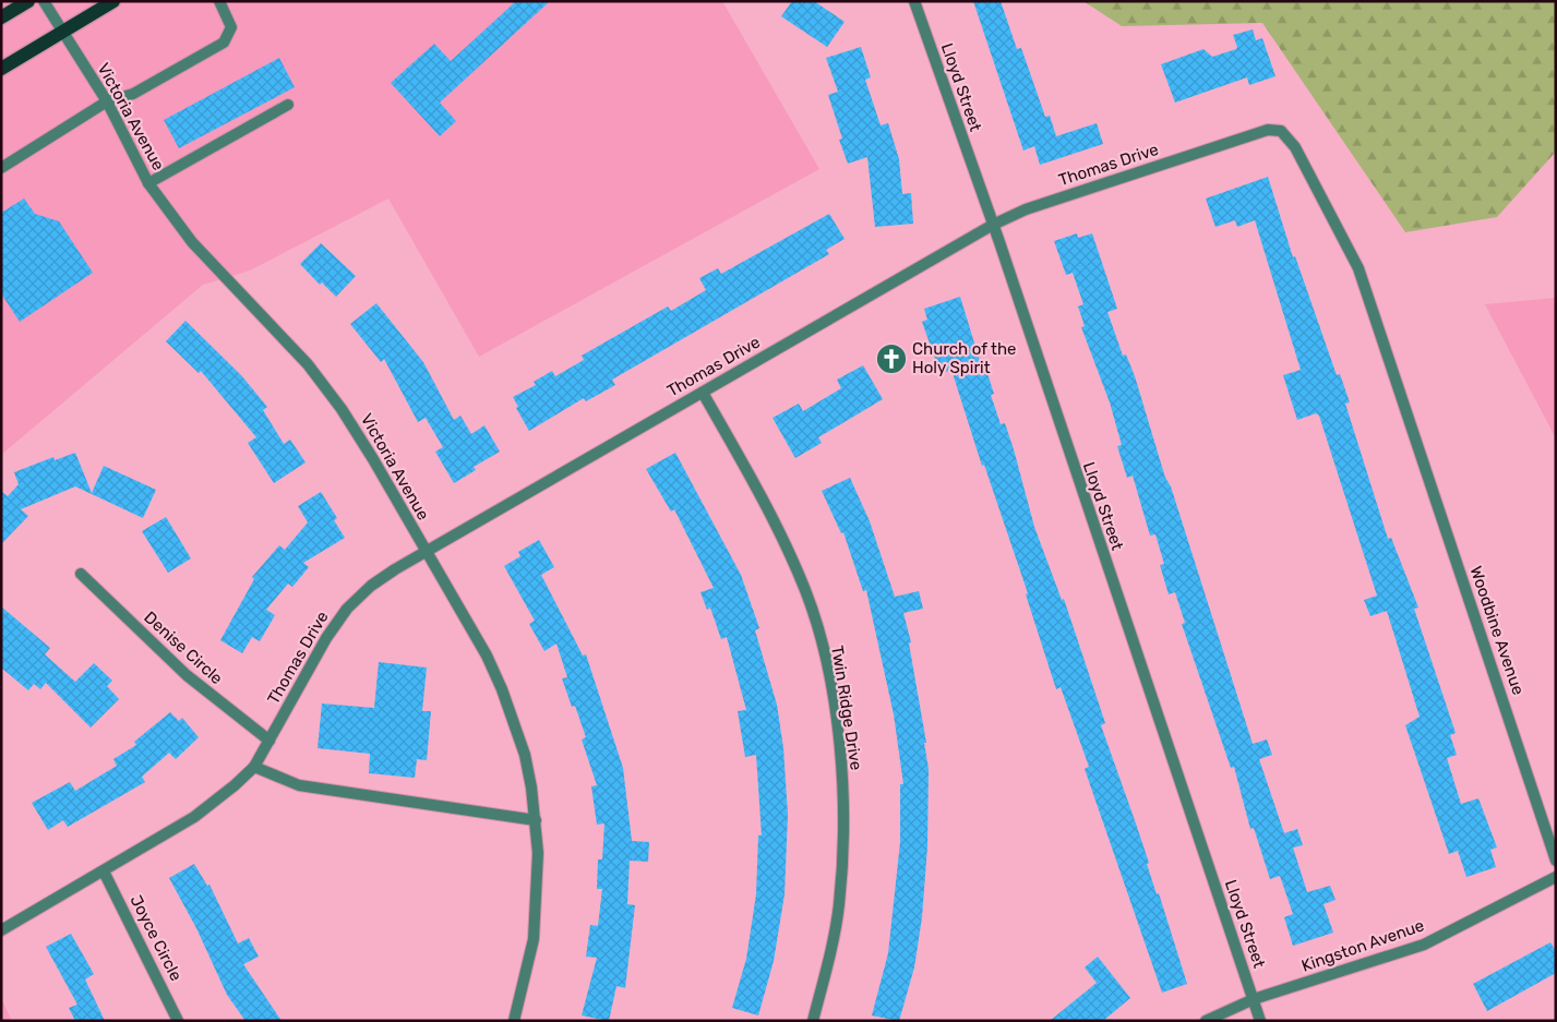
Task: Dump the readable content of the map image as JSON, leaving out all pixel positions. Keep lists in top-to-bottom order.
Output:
{
  "streets": {
    "street": [
      "Lloyd Street",
      "Victoria Avenue",
      "Thomas Drive",
      "Woodbine Avenue",
      "Denise Circle",
      "Twin Ridge Drive",
      "Joyce Circle",
      "Kingston Avenue"
    ]
  },
  "crossings": [
    ["Lloyd Street", "Thomas Drive"],
    ["Lloyd Street", "Kingston Avenue"],
    ["Victoria Avenue", "Thomas Drive"],
    ["Thomas Drive", "Woodbine Avenue"],
    ["Thomas Drive", "Denise Circle"],
    ["Thomas Drive", "Twin Ridge Drive"],
    ["Thomas Drive", "Joyce Circle"]
  ],
  "places": {
    "church": ["Church of the Holy Spirit"]
  }
}
